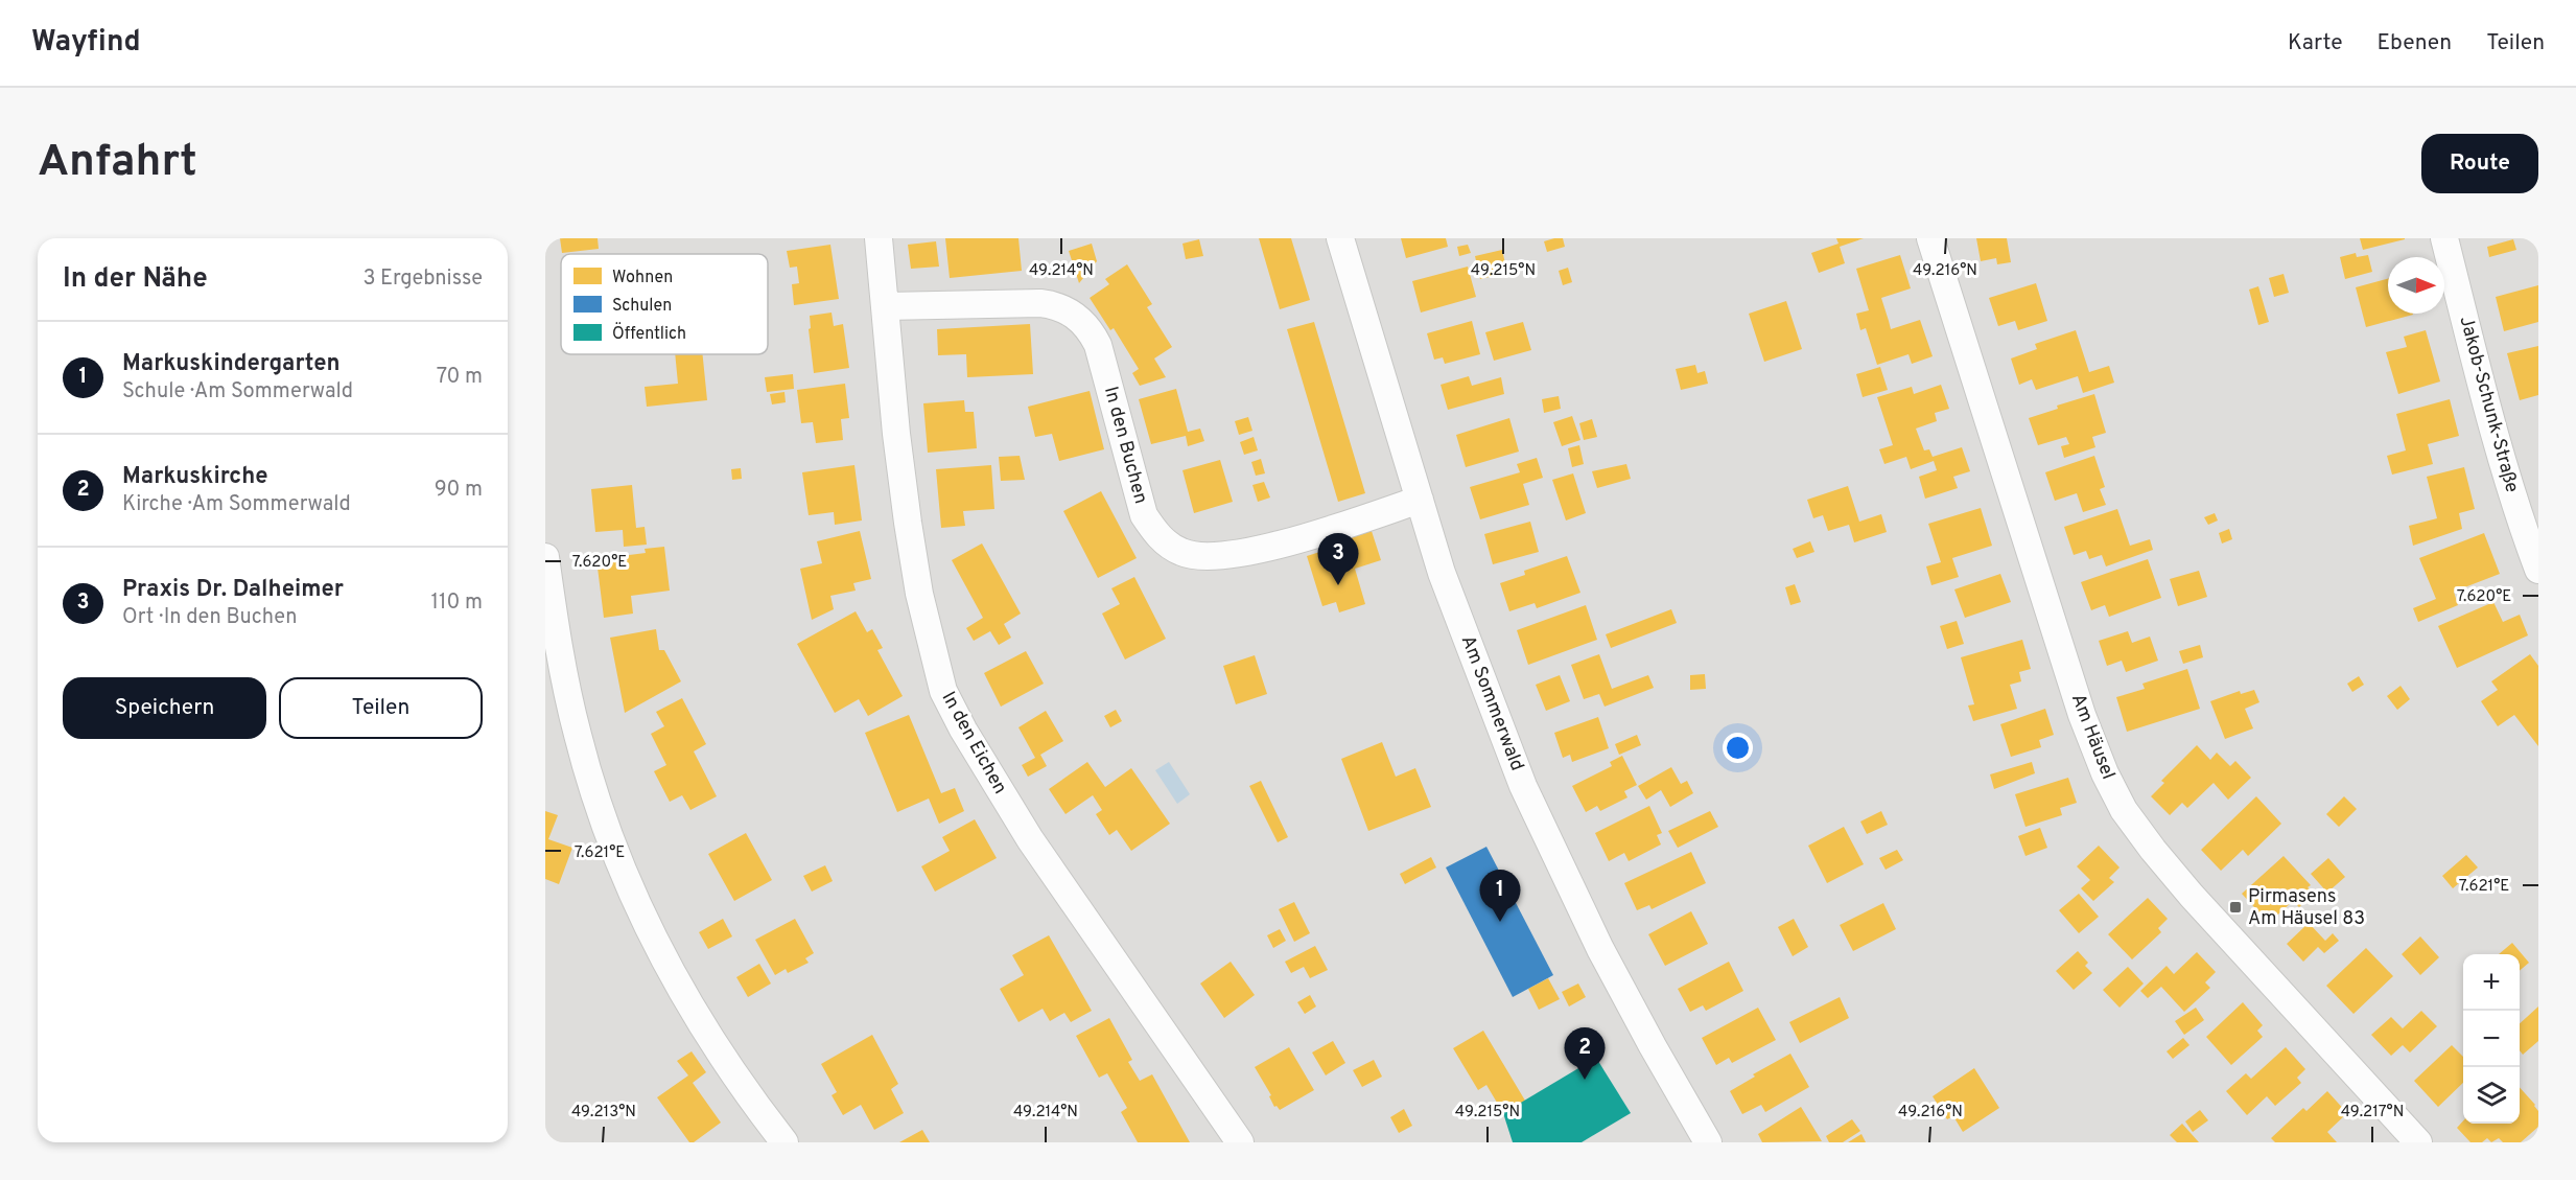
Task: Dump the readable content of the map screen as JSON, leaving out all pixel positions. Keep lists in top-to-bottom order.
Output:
{
  "streets": {
    "street": [
      "Jakob-Schunk-Straße",
      "In den Buchen",
      "Am Sommerwald",
      "Am Häusel",
      "In den Eichen"
    ]
  },
  "crossings": [
    ["In den Buchen", "Am Sommerwald"],
    ["In den Buchen", "In den Eichen"]
  ],
  "places": {
    "transit": ["Pirmasens Am Häusel 83"]
  },
  "legend": ["Wohnen", "Schulen", "Öffentlich"],
  "north": "right",
  "page": {
    "header": "Wayfind",
    "nav": ["Karte", "Ebenen", "Teilen"],
    "buttons": [
      "Route",
      ["Speichern", "Teilen"]
    ],
    "title": "Anfahrt",
    "heading": ["In der Nähe", "3 Ergebnisse"],
    "list": [
      {
        "mark": "1",
        "name": "Markuskindergarten",
        "note": "Schule · Am Sommerwald",
        "value": "70 m"
      },
      {
        "mark": "2",
        "name": "Markuskirche",
        "note": "Kirche · Am Sommerwald",
        "value": "90 m"
      },
      {
        "mark": "3",
        "name": "Praxis Dr. Dalheimer",
        "note": "Ort · In den Buchen",
        "value": "110 m"
      }
    ],
    "pins": ["3", "1", "2"],
    "map_buttons": ["+", "−"]
  },
  "coordinates": [
    "49.214°N",
    "49.215°N",
    "49.216°N",
    "7.620°E",
    "7.621°E",
    "49.213°N",
    "49.217°N"
  ]
}
